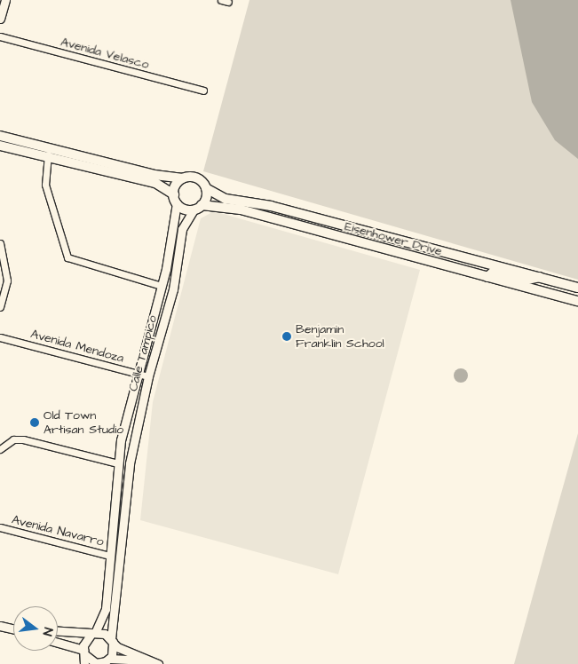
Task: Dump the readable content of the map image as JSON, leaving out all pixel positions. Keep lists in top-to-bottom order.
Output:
{
  "streets": {
    "main road": ["Eisenhower Drive"],
    "street": [
      "Avenida Velasco",
      "Avenida Mendoza",
      "Calle Tampico",
      "Avenida Navarro"
    ]
  },
  "crossings": [
    ["Eisenhower Drive", "Calle Tampico"],
    ["Avenida Mendoza", "Calle Tampico"],
    ["Calle Tampico", "Avenida Navarro"]
  ],
  "places": ["Benjamin Franklin School", "Old Town Artisan Studio"],
  "north": "right"
}
